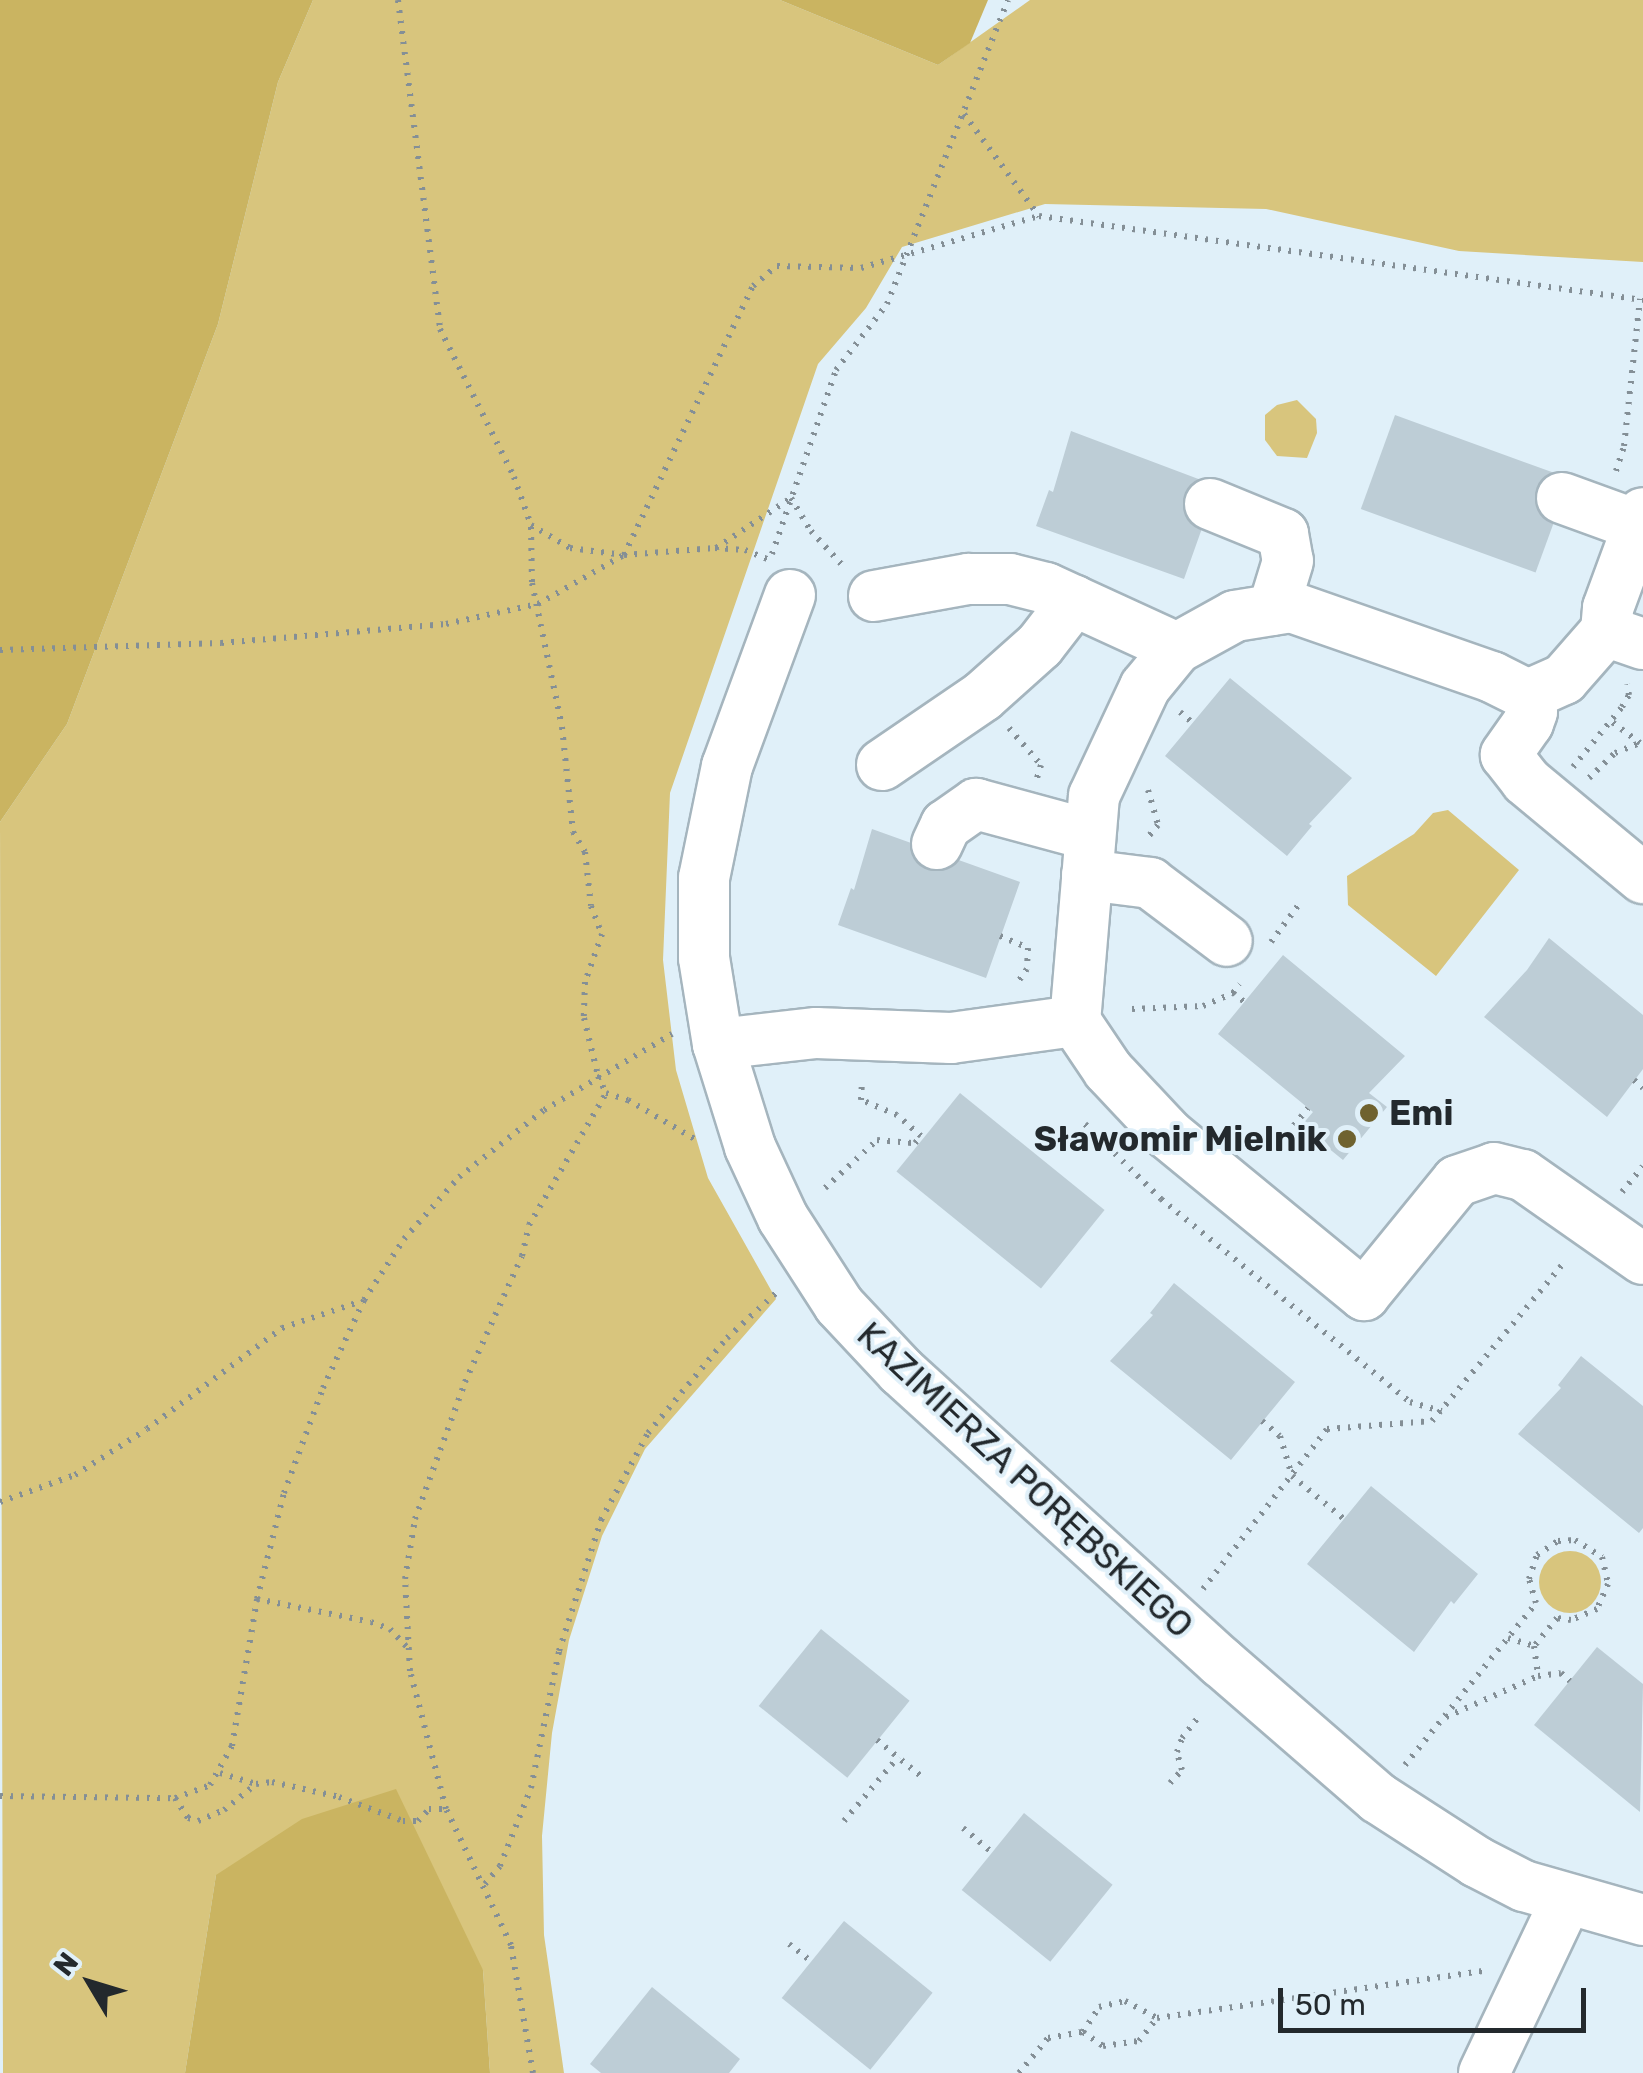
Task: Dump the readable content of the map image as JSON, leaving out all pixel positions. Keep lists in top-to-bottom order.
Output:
{
  "streets": {
    "street": ["KAZIMIERZA PORĘBSKIEGO"]
  },
  "places": ["Emi", "Sławomir Mielnik"],
  "scale_bar": "50 m",
  "north": "top left"
}
